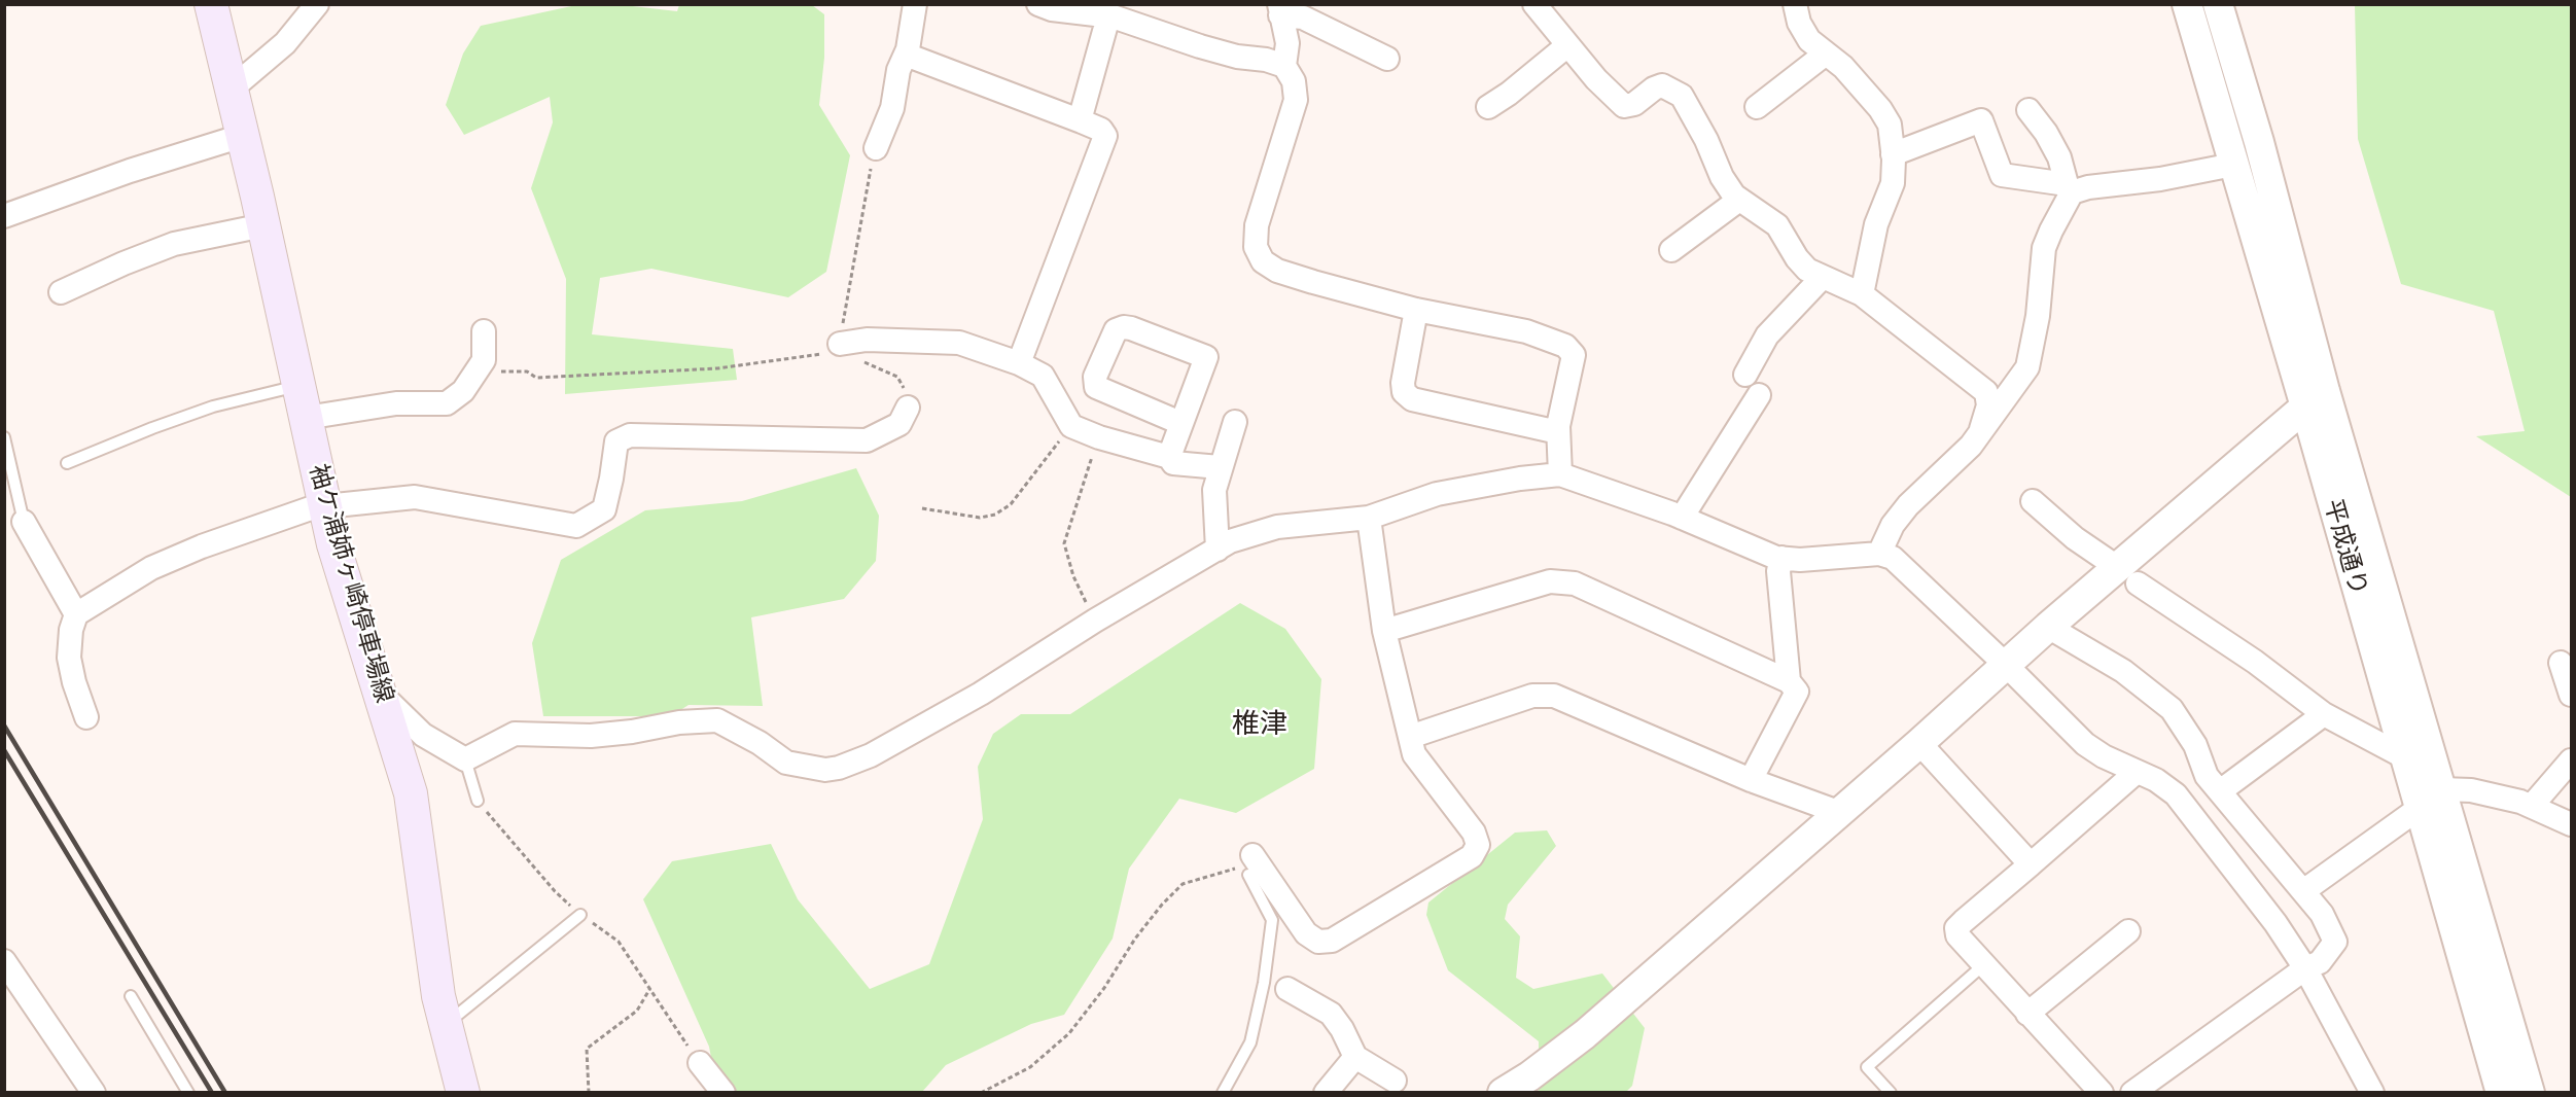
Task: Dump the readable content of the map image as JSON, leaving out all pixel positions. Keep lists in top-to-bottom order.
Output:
{
  "streets": {
    "main road": ["袖ケ浦姉ヶ崎停車場線"],
    "street": ["平成通り"]
  },
  "districts": ["椎津"]
}
